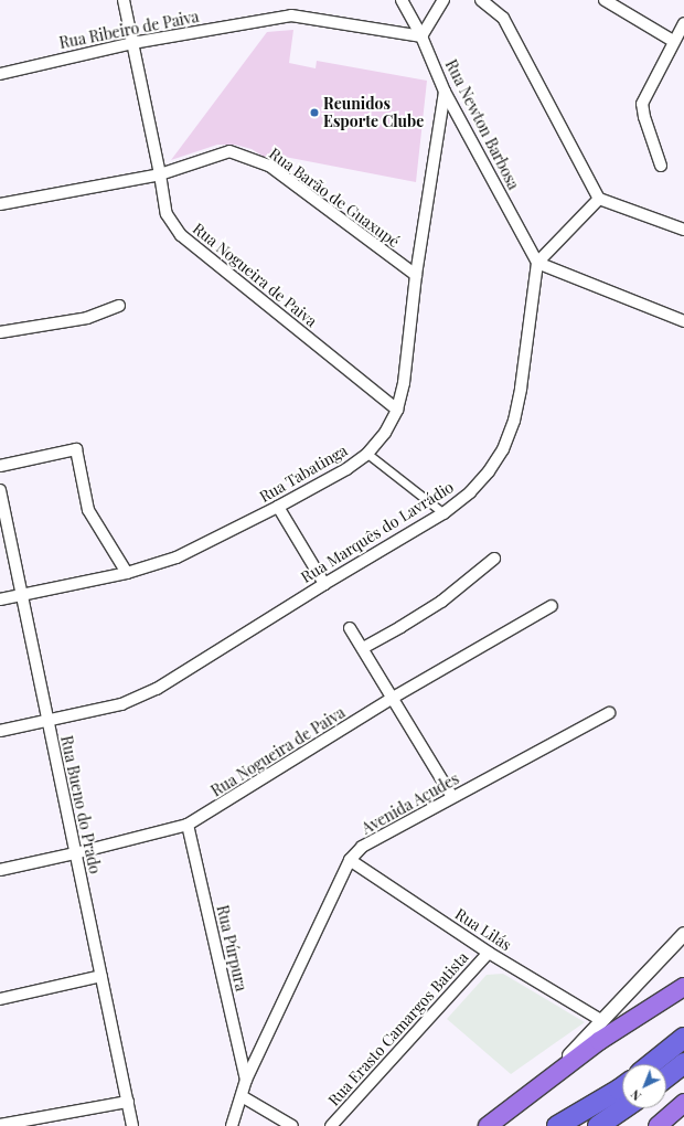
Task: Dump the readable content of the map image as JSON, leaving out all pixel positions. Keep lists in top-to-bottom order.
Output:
{
  "streets": {
    "street": [
      "Rua Ribeiro de Paiva",
      "Rua Newton Barbosa",
      "Rua Barão de Guaxupé",
      "Rua Nogueira de Paiva",
      "Rua Tabatinga",
      "Rua Marquês do Lavrádio",
      "Avenida Açudes",
      "Rua Bueno do Prado",
      "Rua Lilás",
      "Rua Púrpura",
      "Rua Erasto Camargos Batista"
    ]
  },
  "crossings": [
    ["Rua Ribeiro de Paiva", "Rua Newton Barbosa"],
    ["Rua Ribeiro de Paiva", "Rua Nogueira de Paiva"],
    ["Rua Newton Barbosa", "Rua Tabatinga"],
    ["Rua Newton Barbosa", "Rua Marquês do Lavrádio"],
    ["Rua Barão de Guaxupé", "Rua Nogueira de Paiva"],
    ["Rua Barão de Guaxupé", "Rua Tabatinga"],
    ["Rua Nogueira de Paiva", "Rua Tabatinga"],
    ["Rua Nogueira de Paiva", "Rua Bueno do Prado"],
    ["Rua Nogueira de Paiva", "Rua Púrpura"],
    ["Rua Tabatinga", "Rua Bueno do Prado"],
    ["Rua Marquês do Lavrádio", "Rua Bueno do Prado"],
    ["Avenida Açudes", "Rua Lilás"],
    ["Avenida Açudes", "Rua Púrpura"],
    ["Rua Lilás", "Rua Erasto Camargos Batista"]
  ],
  "places": ["Reunidos Esporte Clube"],
  "north": "bottom left"
}
